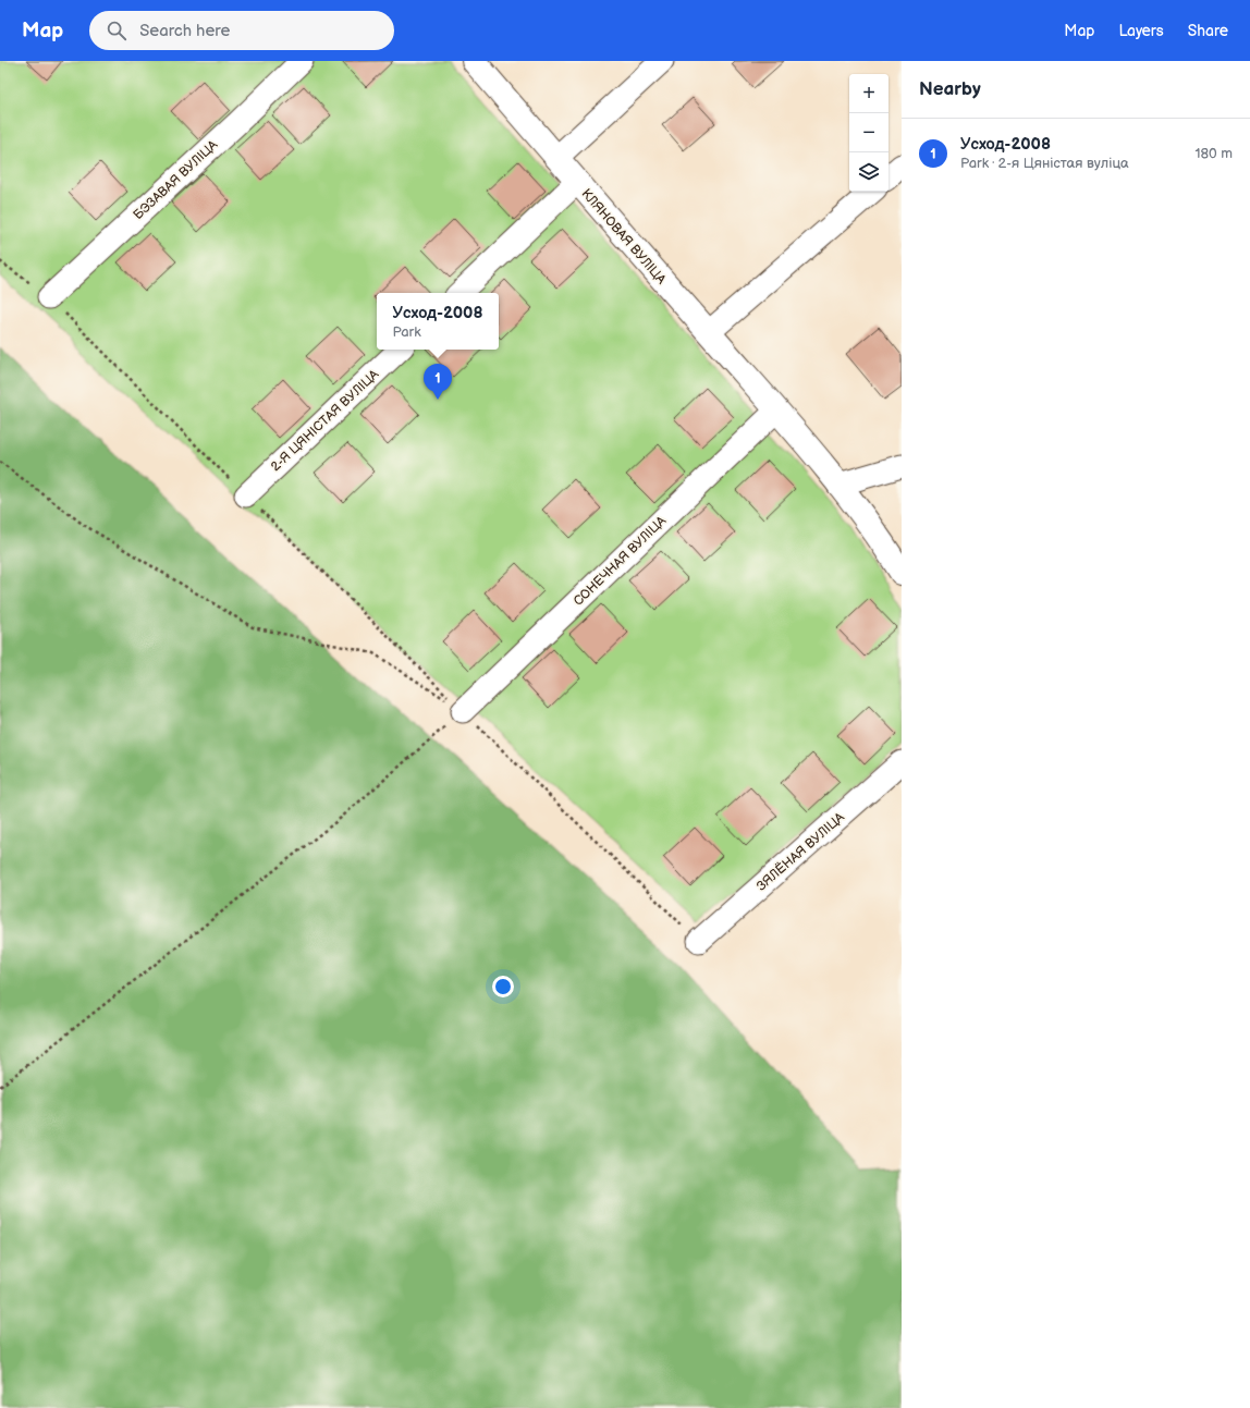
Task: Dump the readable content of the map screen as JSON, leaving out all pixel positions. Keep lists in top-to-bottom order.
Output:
{
  "streets": {
    "street": [
      "БЭЗАВАЯ ВУЛІЦА",
      "КЛЯНОВАЯ ВУЛІЦА",
      "2-Я ЦЯНІСТАЯ ВУЛІЦА",
      "СОНЕЧНАЯ ВУЛІЦА",
      "ЗЯЛЁНАЯ ВУЛІЦА"
    ]
  },
  "crossings": [
    ["КЛЯНОВАЯ ВУЛІЦА", "СОНЕЧНАЯ ВУЛІЦА"]
  ],
  "page": {
    "header": "Map",
    "search": "Search here",
    "nav": ["Map", "Layers", "Share"],
    "heading": "Nearby",
    "map_buttons": ["+", "−"],
    "list": [
      {
        "mark": "1",
        "name": "Усход-2008",
        "note": "Park · 2-я Цяністая вуліца",
        "value": "180 m"
      }
    ],
    "popup": ["Усход-2008", "Park"],
    "pins": "1"
  }
}
